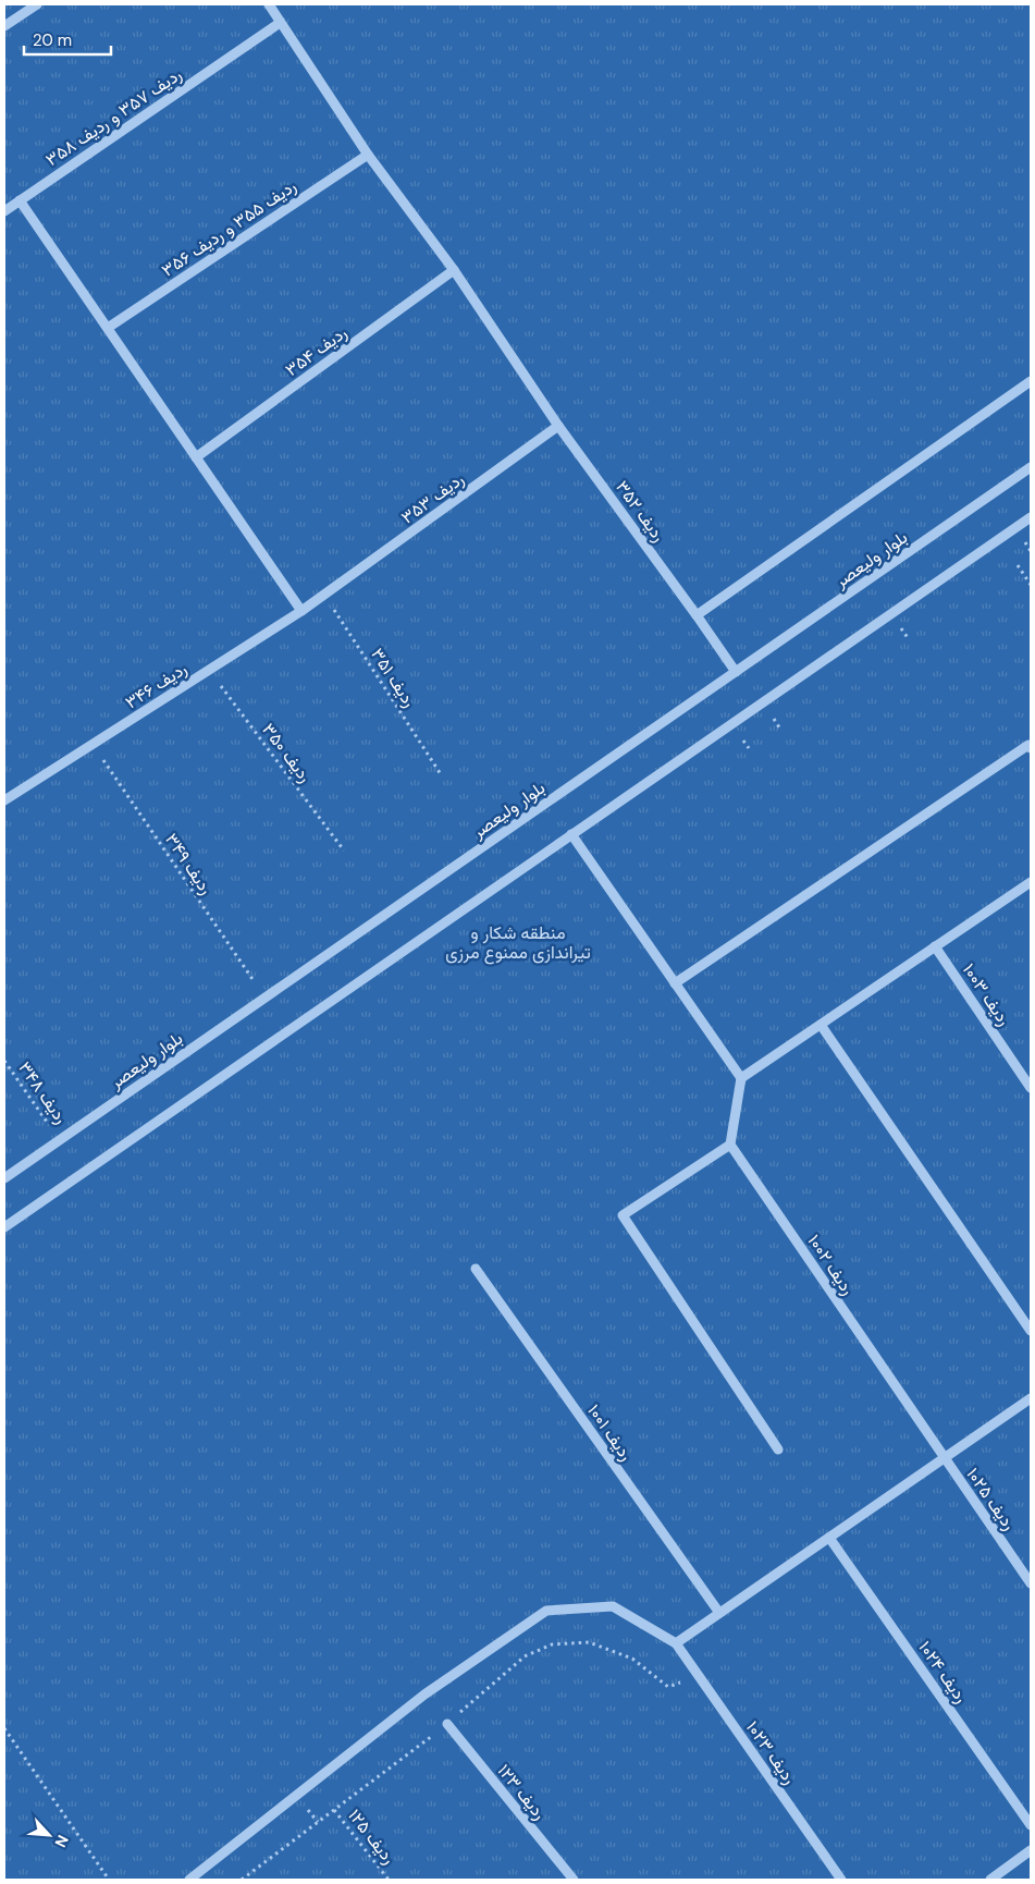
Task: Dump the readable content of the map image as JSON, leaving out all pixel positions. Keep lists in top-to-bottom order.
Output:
{
  "streets": {
    "street": [
      "ردیف ۳۵۷ و ردیف ۳۵۸",
      "ردیف ۳۵۵ و ردیف ۳۵۶",
      "ردیف ۳۵۴",
      "ردیف ۳۵۳",
      "ردیف ۳۵۲",
      "بلوار ولیعصر",
      "ردیف ۳۴۶",
      "ردیف ۱۰۰۳",
      "ردیف ۱۰۰۲",
      "ردیف ۱۰۰۱",
      "ردیف ۱۰۲۵",
      "ردیف ۱۰۲۴",
      "ردیف ۱۰۲۳",
      "ردیف ۱۲۳"
    ],
    "path": [
      "ردیف ۳۵۱",
      "ردیف ۳۵۰",
      "ردیف ۳۴۹",
      "ردیف ۳۴۸",
      "ردیف ۱۲۵"
    ]
  },
  "crossings": [
    ["ردیف ۳۵۷ و ردیف ۳۵۸", "ردیف ۳۵۲"],
    ["ردیف ۳۵۵ و ردیف ۳۵۶", "ردیف ۳۵۲"],
    ["ردیف ۳۵۴", "ردیف ۳۵۲"],
    ["ردیف ۳۵۳", "ردیف ۳۵۲"],
    ["ردیف ۳۵۳", "ردیف ۳۵۱"],
    ["ردیف ۳۵۳", "ردیف ۳۴۶"],
    ["ردیف ۳۵۲", "بلوار ولیعصر"],
    ["بلوار ولیعصر", "ردیف ۳۴۹"],
    ["بلوار ولیعصر", "ردیف ۳۴۸"],
    ["ردیف ۳۵۱", "ردیف ۳۴۶"],
    ["ردیف ۳۴۶", "ردیف ۳۵۰"],
    ["ردیف ۳۴۶", "ردیف ۳۴۹"],
    ["ردیف ۱۰۰۲", "ردیف ۱۰۲۵"]
  ],
  "parks": ["منطقه شکار و تیراندازی ممنوع مرزی"],
  "scale_bar": "20 m",
  "north": "bottom right"
}
